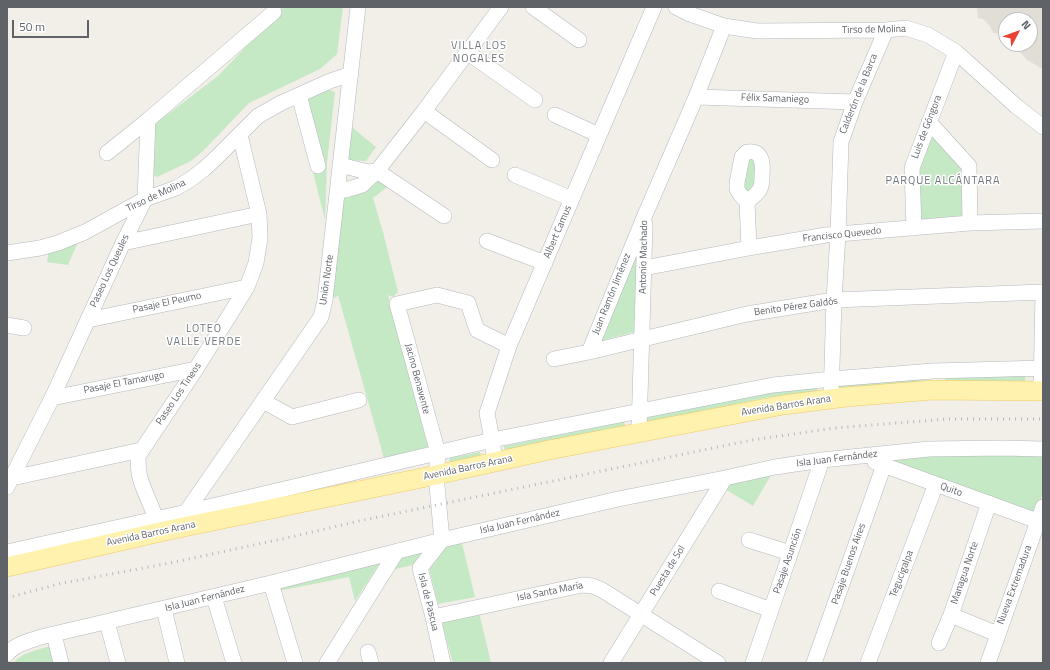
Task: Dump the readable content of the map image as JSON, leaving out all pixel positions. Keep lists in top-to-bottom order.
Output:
{
  "streets": {
    "main road": ["Avenida Barros Arana"],
    "street": [
      "Tirso de Molina",
      "Calderón de la Barca",
      "Félix Samaniego",
      "Luis de Góngora",
      "Albert Camus",
      "Francisco Quevedo",
      "Antonio Machado",
      "Paseo Los Queules",
      "Unión Norte",
      "Juan Ramón Jiménez",
      "Pasaje El Peumo",
      "Benito Pérez Galdós",
      "Jacino Benavente",
      "Pasaje El Tamarugo",
      "Paseo Los Tineos",
      "Isla Juan Fernández",
      "Quito",
      "Pasaje Asunción",
      "Pasaje Buenos Aires",
      "Puesta de Sol",
      "Managua Norte",
      "Tegucigalpa",
      "Nueva Extremadura",
      "Isla Santa María",
      "Isla de Pascua"
    ]
  },
  "crossings": [
    ["Tirso de Molina", "Calderón de la Barca"],
    ["Tirso de Molina", "Luis de Góngora"],
    ["Tirso de Molina", "Antonio Machado"],
    ["Tirso de Molina", "Paseo Los Queules"],
    ["Tirso de Molina", "Unión Norte"],
    ["Tirso de Molina", "Paseo Los Tineos"],
    ["Calderón de la Barca", "Félix Samaniego"],
    ["Calderón de la Barca", "Francisco Quevedo"],
    ["Calderón de la Barca", "Benito Pérez Galdós"],
    ["Calderón de la Barca", "Avenida Barros Arana"],
    ["Félix Samaniego", "Antonio Machado"],
    ["Luis de Góngora", "Francisco Quevedo"],
    ["Albert Camus", "Jacino Benavente"],
    ["Albert Camus", "Avenida Barros Arana"],
    ["Francisco Quevedo", "Antonio Machado"],
    ["Antonio Machado", "Juan Ramón Jiménez"],
    ["Antonio Machado", "Benito Pérez Galdós"],
    ["Antonio Machado", "Avenida Barros Arana"],
    ["Paseo Los Queules", "Pasaje El Peumo"],
    ["Paseo Los Queules", "Pasaje El Tamarugo"],
    ["Unión Norte", "Paseo Los Tineos"],
    ["Unión Norte", "Avenida Barros Arana"],
    ["Juan Ramón Jiménez", "Benito Pérez Galdós"],
    ["Pasaje El Peumo", "Paseo Los Tineos"],
    ["Jacino Benavente", "Avenida Barros Arana"],
    ["Pasaje El Tamarugo", "Paseo Los Tineos"],
    ["Paseo Los Tineos", "Avenida Barros Arana"],
    ["Isla Juan Fernández", "Quito"],
    ["Isla Juan Fernández", "Pasaje Asunción"],
    ["Isla Juan Fernández", "Puesta de Sol"],
    ["Isla Juan Fernández", "Isla de Pascua"],
    ["Quito", "Pasaje Buenos Aires"],
    ["Quito", "Managua Norte"],
    ["Quito", "Tegucigalpa"],
    ["Quito", "Nueva Extremadura"],
    ["Puesta de Sol", "Isla Santa María"],
    ["Isla Santa María", "Isla de Pascua"]
  ],
  "districts": ["VILLA LOS NOGALES", "PARQUE ALCÁNTARA", "LOTEO VALLE VERDE"],
  "scale_bar": "50 m",
  "north": "top right"
}
